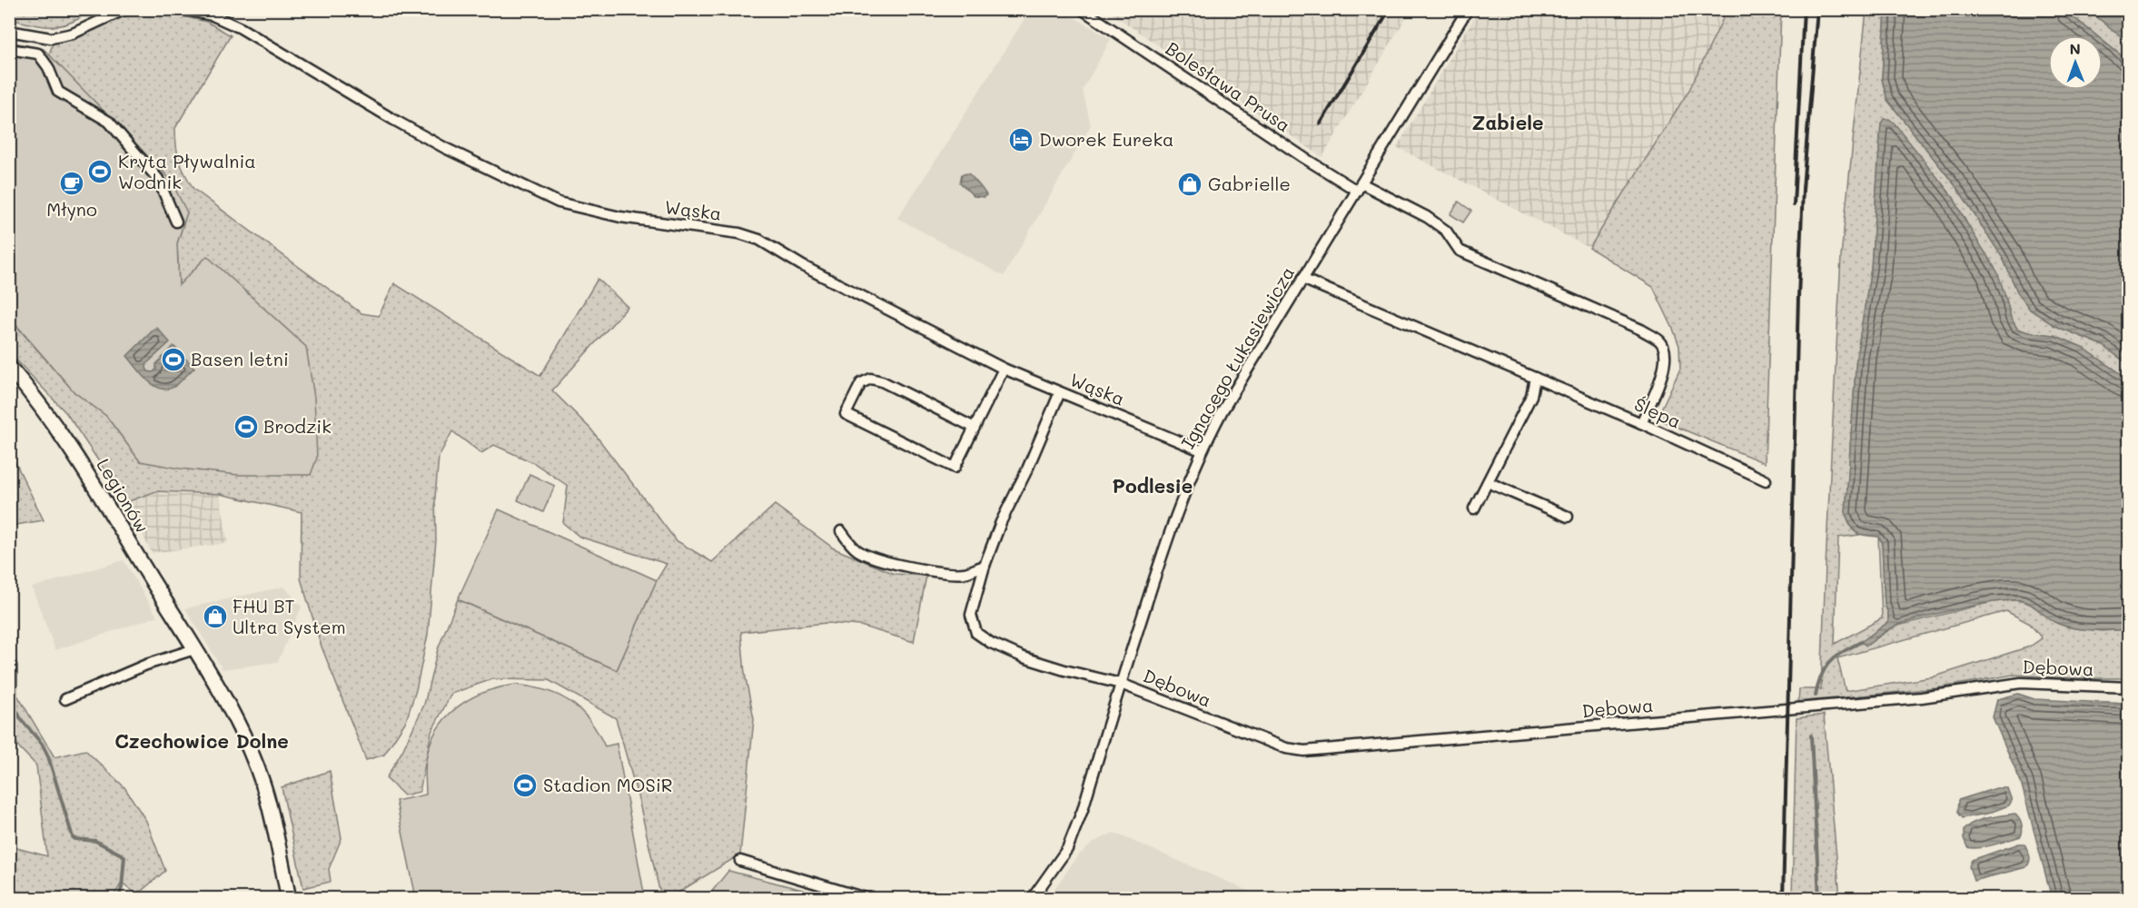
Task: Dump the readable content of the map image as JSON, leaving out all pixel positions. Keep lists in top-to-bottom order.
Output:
{
  "streets": {
    "street": [
      "Bolesława Prusa",
      "Wąska",
      "Ignacego Łukasiewicza",
      "Ślepa",
      "Legionów",
      "Dębowa"
    ]
  },
  "crossings": [
    ["Bolesława Prusa", "Ignacego Łukasiewicza"],
    ["Bolesława Prusa", "Ślepa"],
    ["Wąska", "Ignacego Łukasiewicza"],
    ["Wąska", "Dębowa"],
    ["Ignacego Łukasiewicza", "Ślepa"],
    ["Ignacego Łukasiewicza", "Dębowa"]
  ],
  "districts": ["Zabiele", "Podlesie", "Czechowice Dolne"],
  "places": {
    "hotel": ["Dworek Eureka"],
    "sports": [
      "Kryta Pływalnia Wodnik",
      "Basen letni",
      "Brodzik",
      "Stadion MOSiR"
    ],
    "cafe": ["Młyno"],
    "shop": ["Gabrielle", "FHU BT Ultra System"]
  },
  "north": "top"
}
